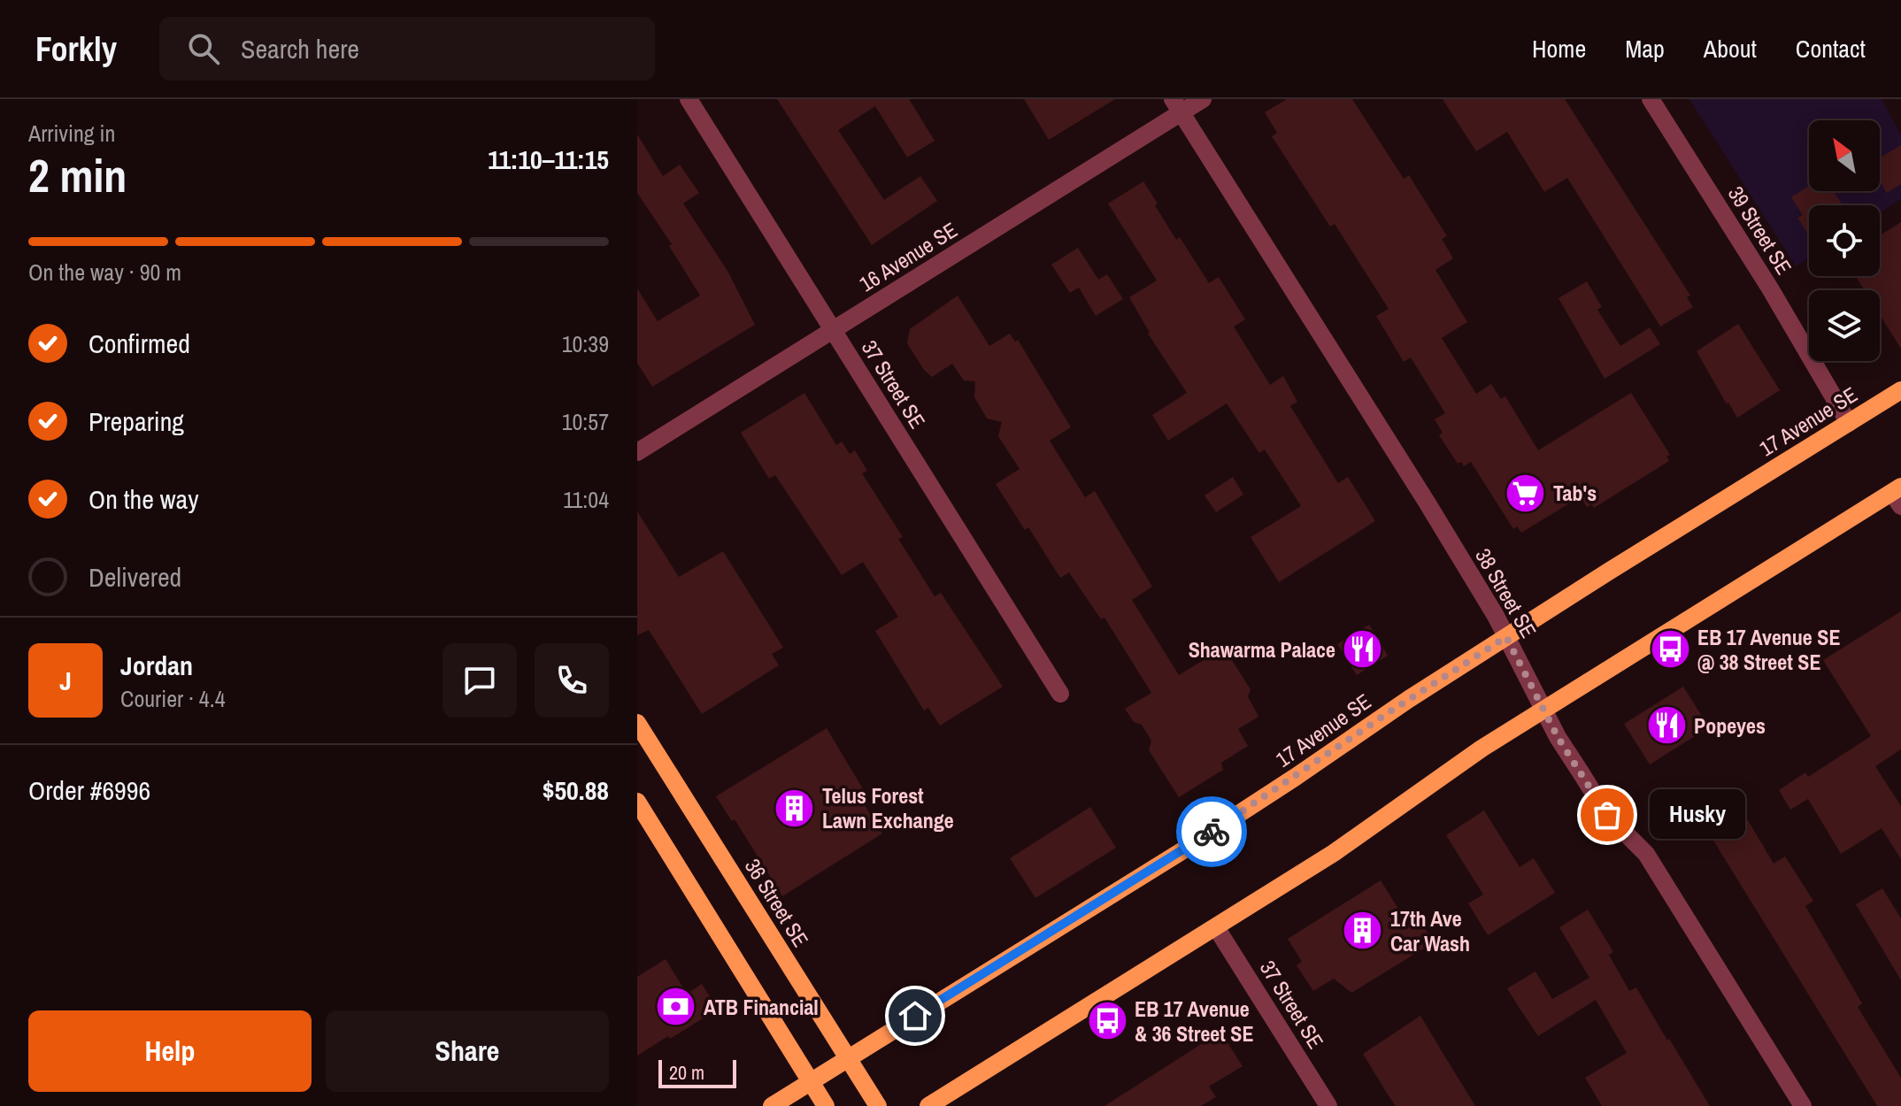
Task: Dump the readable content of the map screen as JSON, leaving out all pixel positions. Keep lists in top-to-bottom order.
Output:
{
  "streets": {
    "main road": ["17 Avenue SE", "36 Street SE"],
    "street": [
      "39 Street SE",
      "16 Avenue SE",
      "37 Street SE",
      "38 Street SE"
    ]
  },
  "crossings": [
    ["39 Street SE", "17 Avenue SE"],
    ["16 Avenue SE", "37 Street SE"],
    ["16 Avenue SE", "38 Street SE"],
    ["17 Avenue SE", "38 Street SE"],
    ["17 Avenue SE", "36 Street SE"]
  ],
  "places": {
    "supermarket": ["Tab's"],
    "restaurant": ["Shawarma Palace", "Popeyes"],
    "bus stop": ["EB 17 Avenue SE @ 38 Street SE", "EB 17 Avenue & 36 Street SE"],
    "building": ["Telus Forest Lawn Exchange", "17th Ave Car Wash"],
    "other": ["Husky"],
    "bank": ["ATB Financial"]
  },
  "scale_bar": "20 m",
  "north": "top left",
  "page": {
    "header": "Forkly",
    "search": "Search here",
    "nav": [
      "Home",
      "Map",
      "About",
      "Contact"
    ],
    "heading": ["2 min", "Arriving in", "11:10–11:15"],
    "panel": [
      "Jordan",
      "Courier · 4.4",
      "Order #6996",
      "$50.88"
    ],
    "bar": "On the way · 90 m",
    "list": [
      ["Confirmed", "10:39"],
      ["Preparing", "10:57"],
      ["On the way", "11:04"],
      "Delivered"
    ],
    "round": "J",
    "bubble": "Husky",
    "buttons": ["Help", "Share"],
    "scale": "20 m"
  }
}
